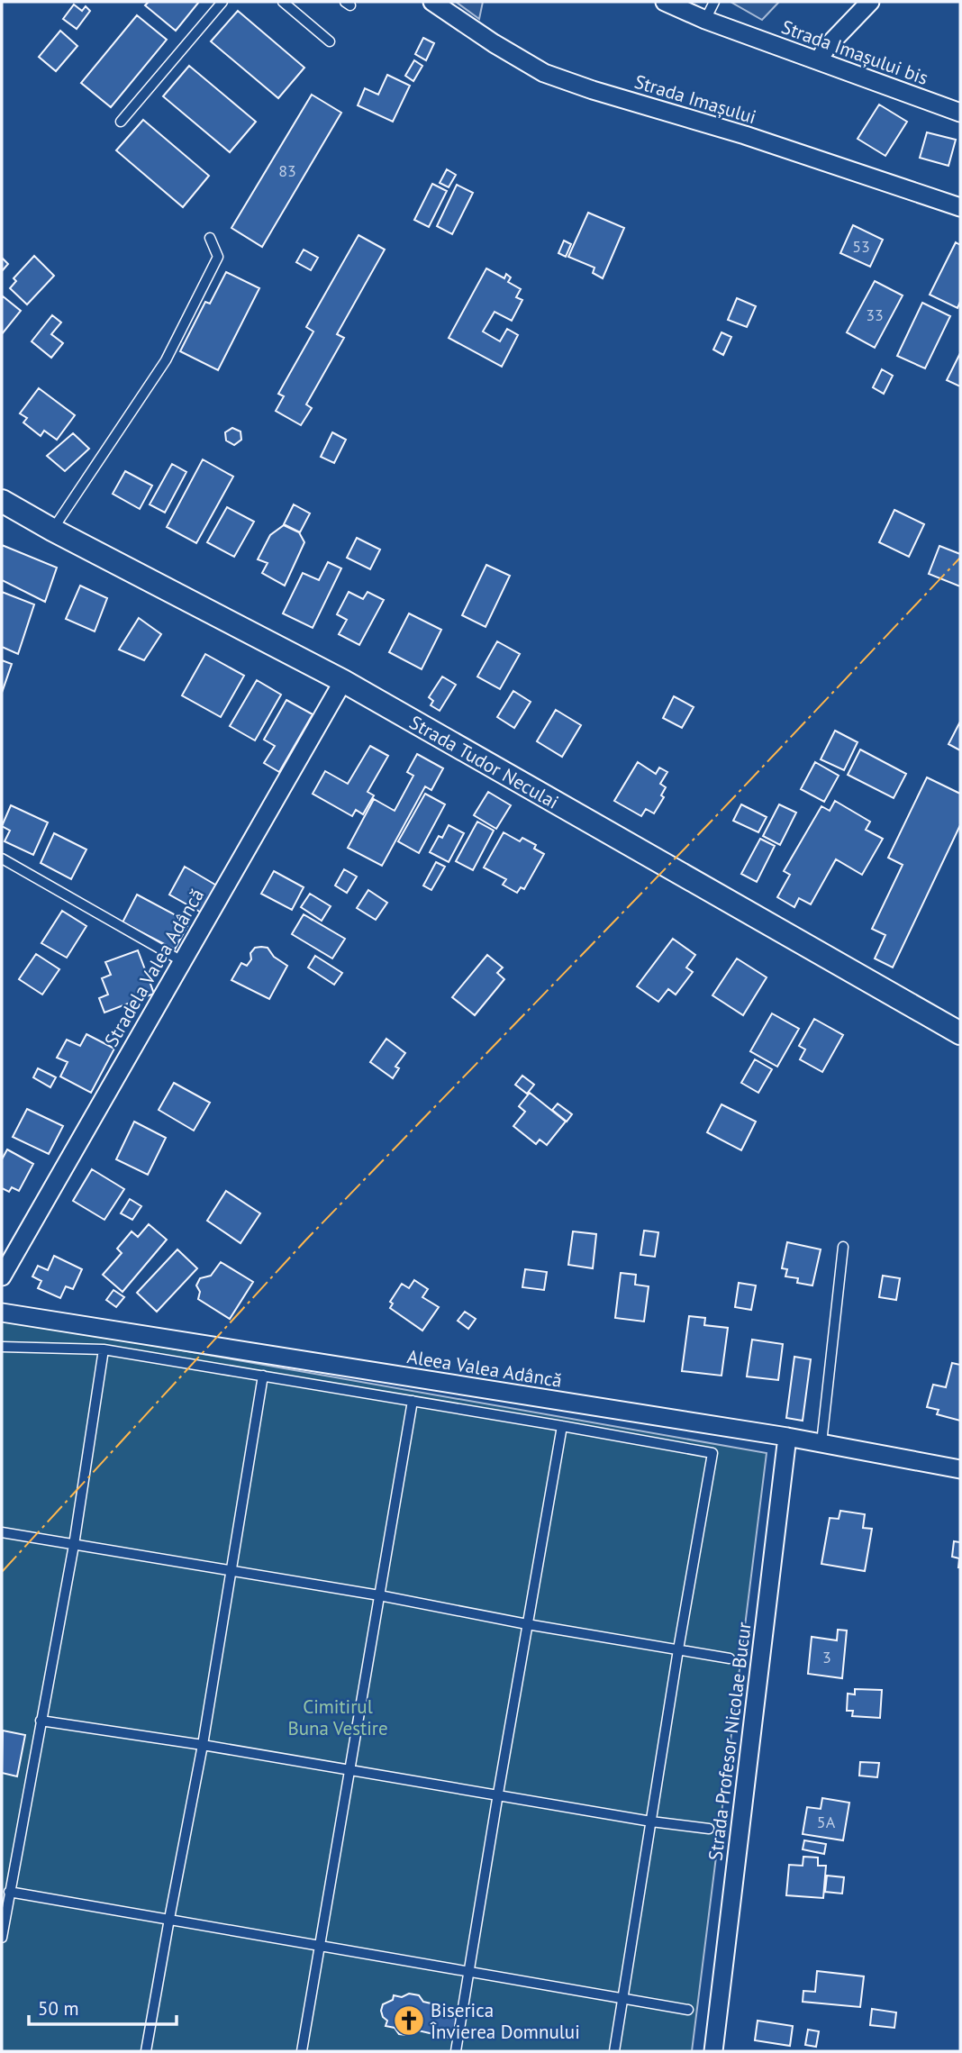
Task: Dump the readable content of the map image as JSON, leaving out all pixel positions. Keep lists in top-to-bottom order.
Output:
{
  "streets": {
    "street": [
      "Strada Imașului bis",
      "Strada Imașului",
      "Strada Tudor Neculai",
      "Stradela Valea Adâncă",
      "Aleea Valea Adâncă",
      "Strada Profesor Nicolae Bucur"
    ]
  },
  "crossings": [
    ["Strada Tudor Neculai", "Stradela Valea Adâncă"],
    ["Aleea Valea Adâncă", "Strada Profesor Nicolae Bucur"]
  ],
  "parks": ["Cimitirul Buna Vestire"],
  "places": {
    "church": ["Biserica Învierea Domnului"]
  },
  "house_numbers": [
    "83",
    "53",
    "33",
    "3",
    "5A"
  ],
  "scale_bar": "50 m"
}
